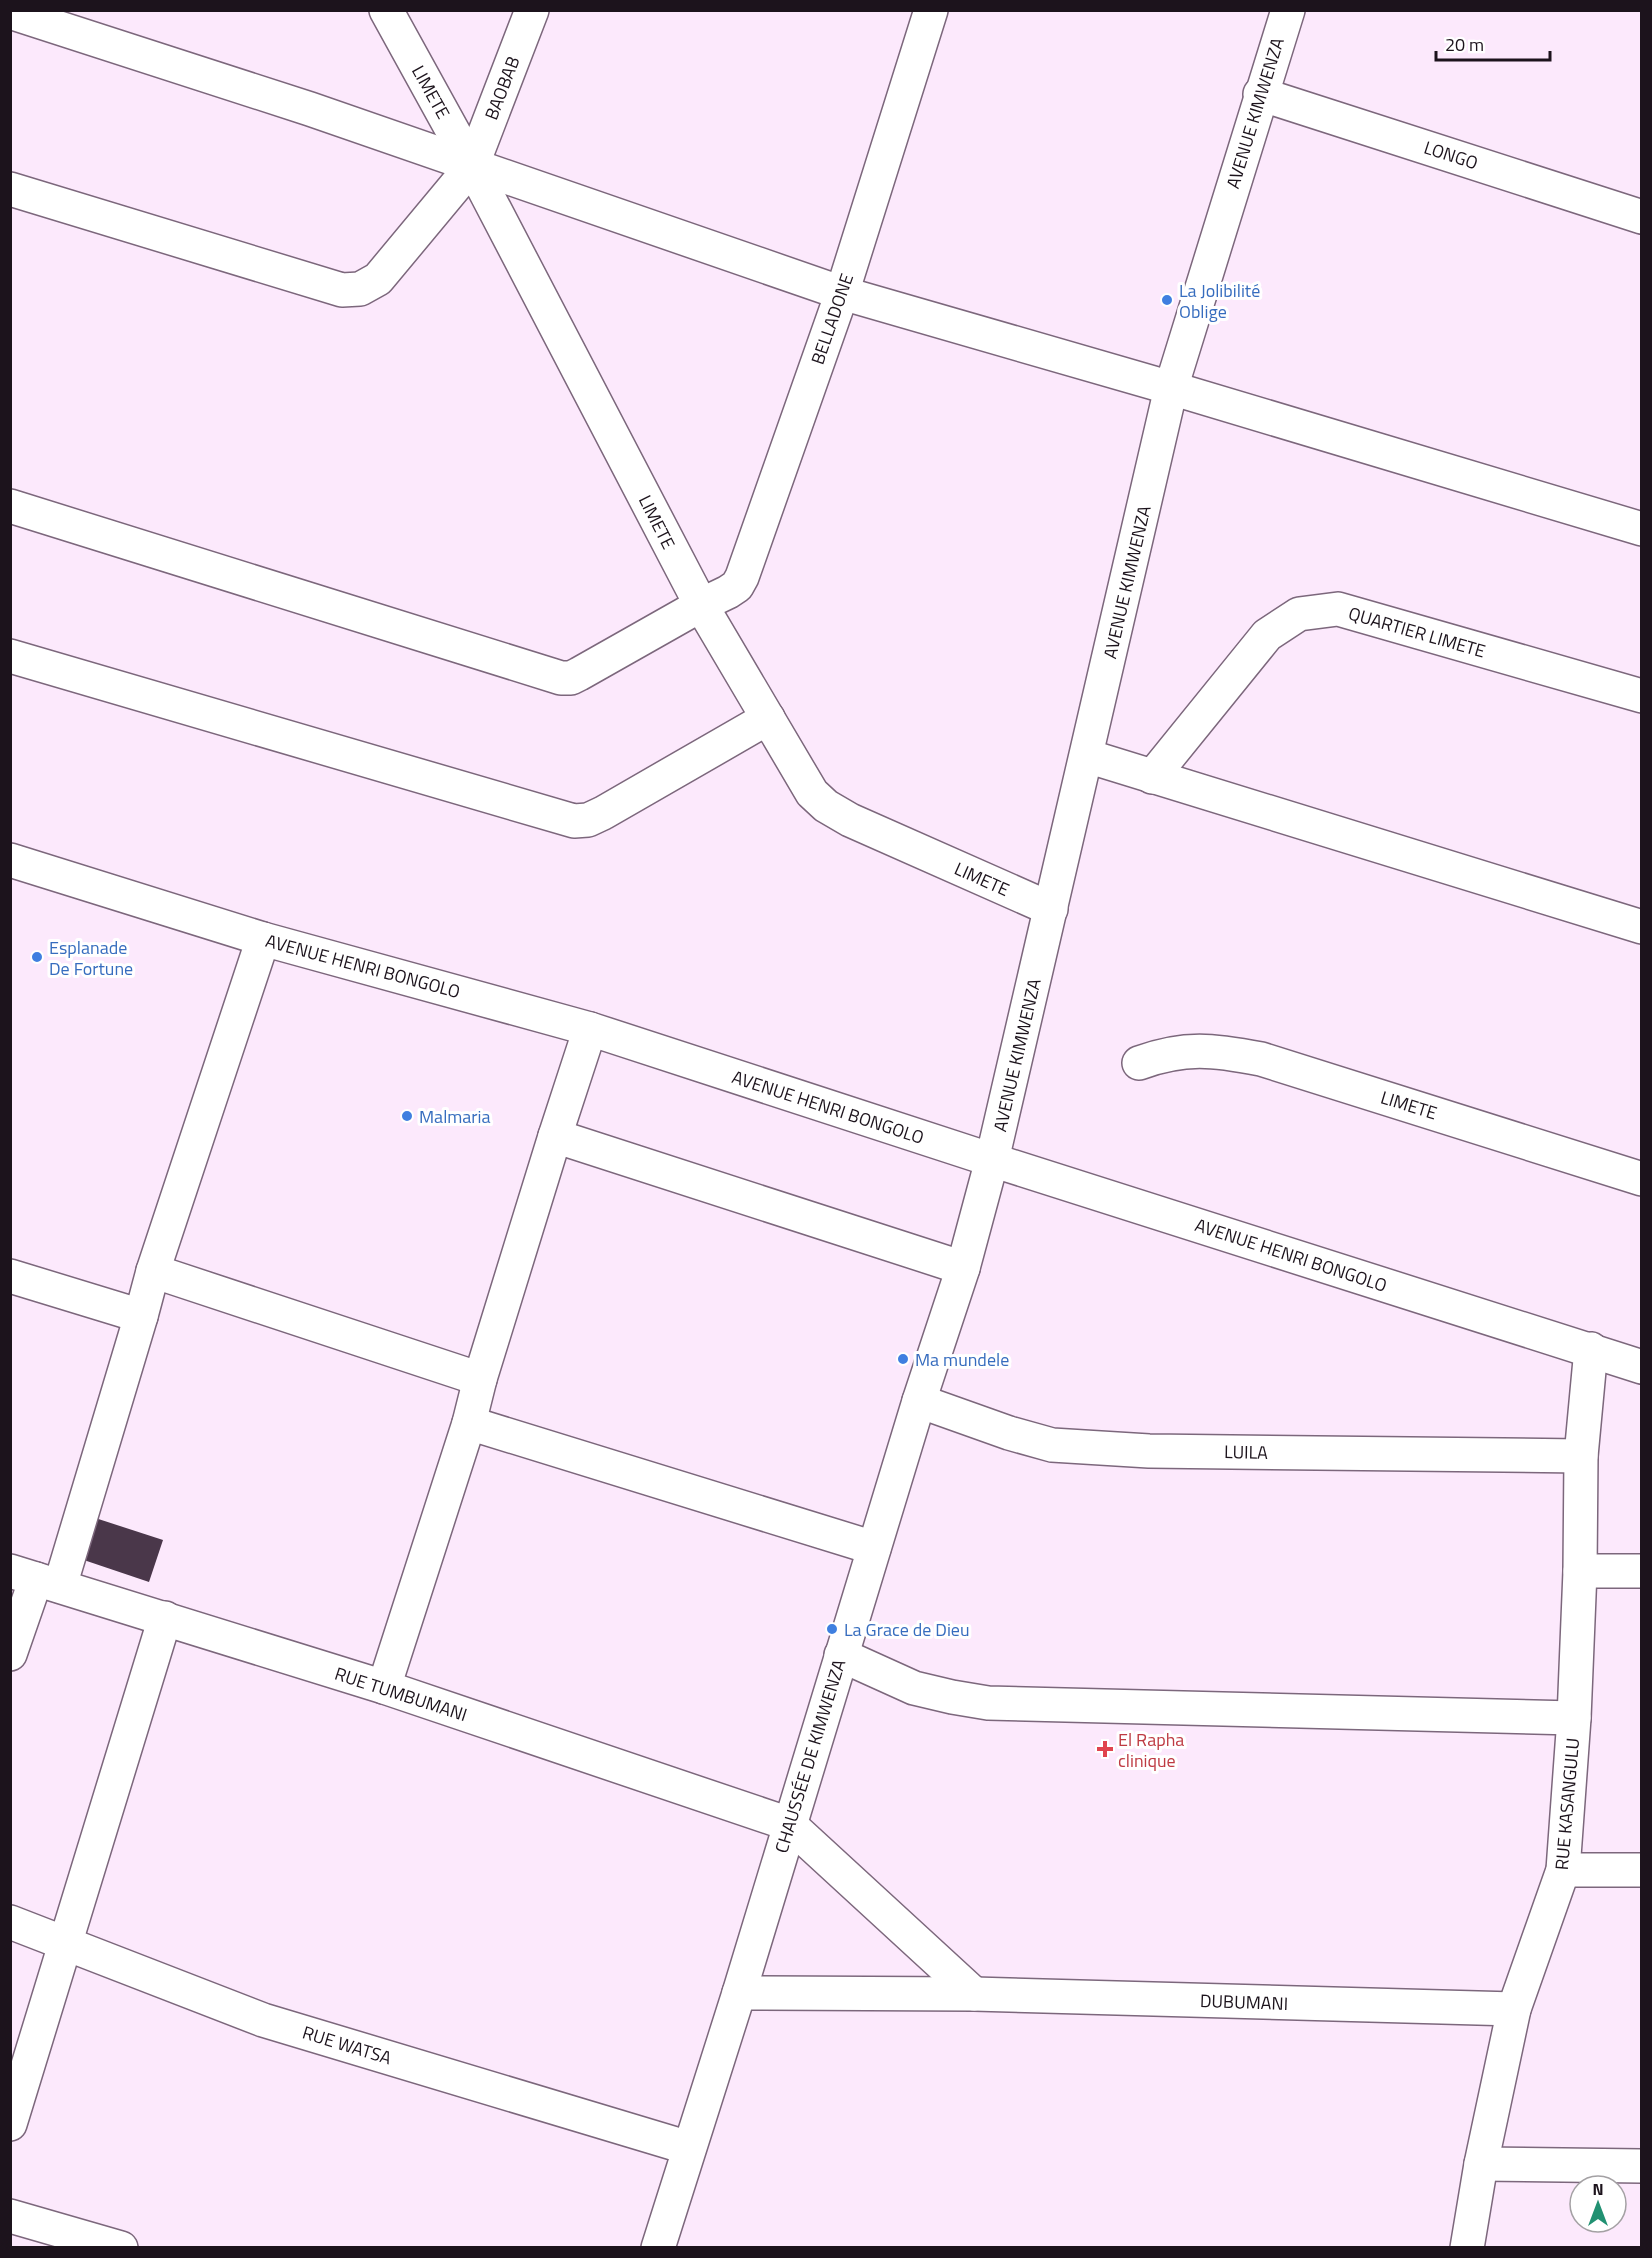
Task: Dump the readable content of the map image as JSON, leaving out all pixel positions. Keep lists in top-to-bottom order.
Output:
{
  "streets": {
    "street": [
      "BAOBAB",
      "LIMETE",
      "AVENUE KIMWENZA",
      "LONGO",
      "BELLADONE",
      "QUARTIER LIMETE",
      "AVENUE HENRI BONGOLO",
      "LUILA",
      "RUE TUMBUMANI",
      "CHAUSSÉE DE KIMWENZA",
      "RUE KASANGULU",
      "DUBUMANI",
      "RUE WATSA"
    ]
  },
  "crossings": [
    ["BAOBAB", "LIMETE"],
    ["LIMETE", "AVENUE KIMWENZA"],
    ["LIMETE", "BELLADONE"],
    ["AVENUE KIMWENZA", "LONGO"],
    ["AVENUE KIMWENZA", "AVENUE HENRI BONGOLO"],
    ["AVENUE KIMWENZA", "CHAUSSÉE DE KIMWENZA"],
    ["AVENUE HENRI BONGOLO", "CHAUSSÉE DE KIMWENZA"],
    ["AVENUE HENRI BONGOLO", "RUE KASANGULU"],
    ["LUILA", "CHAUSSÉE DE KIMWENZA"],
    ["LUILA", "RUE KASANGULU"],
    ["RUE TUMBUMANI", "CHAUSSÉE DE KIMWENZA"],
    ["CHAUSSÉE DE KIMWENZA", "DUBUMANI"],
    ["CHAUSSÉE DE KIMWENZA", "RUE WATSA"],
    ["RUE KASANGULU", "DUBUMANI"]
  ],
  "places": {
    "other": [
      "La Jolibilité Oblige",
      "Esplanade De Fortune",
      "Malmaria",
      "Ma mundele",
      "La Grace de Dieu"
    ],
    "health": ["El Rapha clinique"]
  },
  "scale_bar": "20 m",
  "north": "top"
}
